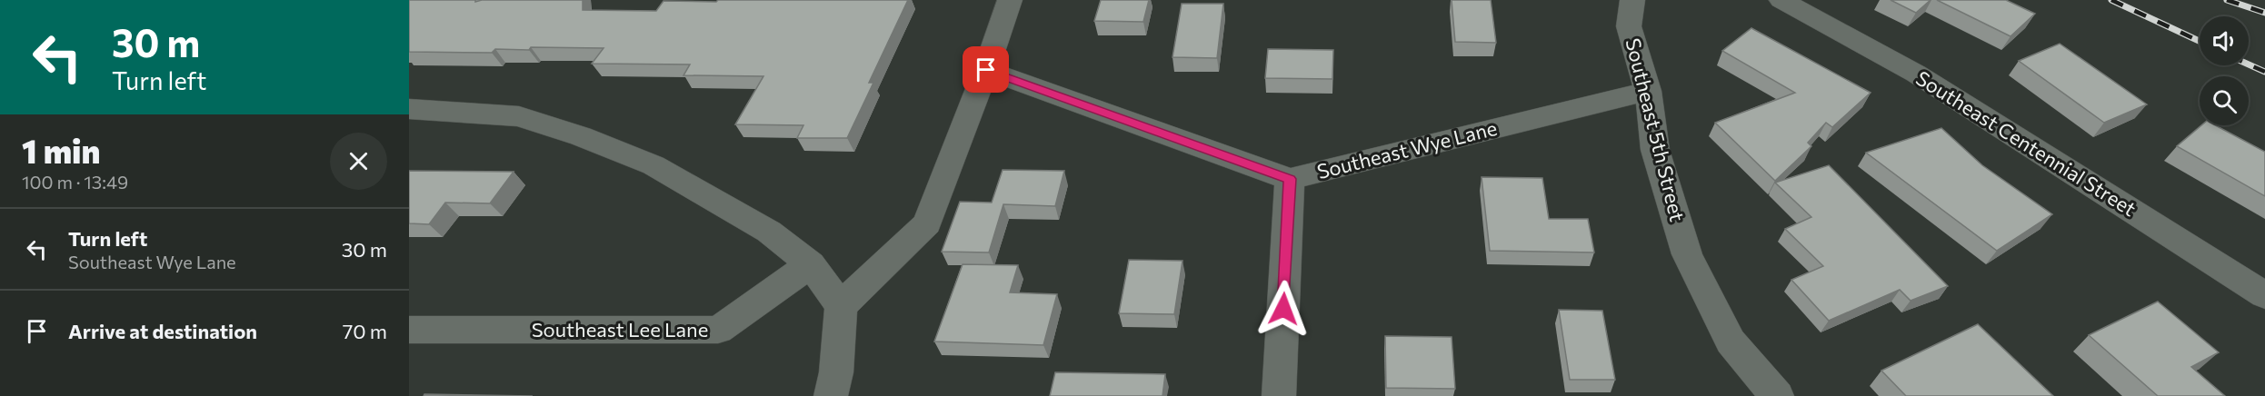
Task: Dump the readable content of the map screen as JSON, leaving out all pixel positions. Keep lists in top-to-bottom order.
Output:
{
  "streets": {
    "street": [
      "Southeast 5th Street",
      "Southeast Centennial Street",
      "Southeast Wye Lane",
      "Southeast Lee Lane"
    ]
  },
  "crossings": [
    ["Southeast 5th Street", "Southeast Wye Lane"]
  ],
  "page": {
    "turn": ["30 m", "Turn left"],
    "heading": ["1 min", "100 m · 13:49"],
    "list": [
      {
        "name": "Turn left",
        "note": "Southeast Wye Lane",
        "value": "30 m"
      },
      {
        "name": "Arrive at destination",
        "value": "70 m"
      }
    ]
  }
}
